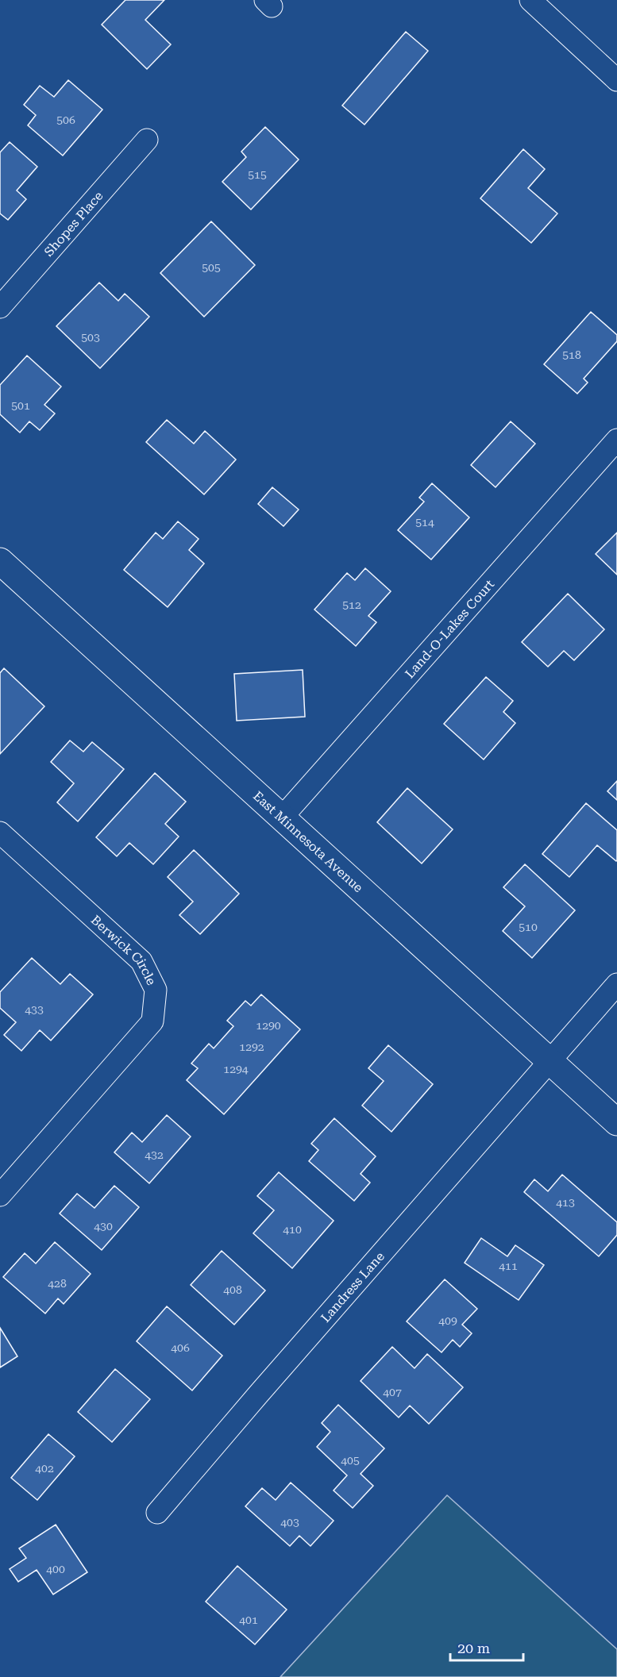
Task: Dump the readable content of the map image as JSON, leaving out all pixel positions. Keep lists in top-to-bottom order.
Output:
{
  "streets": {
    "street": [
      "Shopes Place",
      "Land-O-Lakes Court",
      "East Minnesota Avenue",
      "Berwick Circle",
      "Landress Lane"
    ]
  },
  "crossings": [
    ["Land-O-Lakes Court", "East Minnesota Avenue"],
    ["East Minnesota Avenue", "Landress Lane"]
  ],
  "house_numbers": [
    "506",
    "515",
    "505",
    "503",
    "518",
    "501",
    "514",
    "512",
    "510",
    "433",
    "1290",
    "1292",
    "1294",
    "432",
    "413",
    "430",
    "410",
    "411",
    "428",
    "408",
    "409",
    "406",
    "407",
    "405",
    "402",
    "403",
    "400",
    "401"
  ],
  "scale_bar": "20 m"
}
